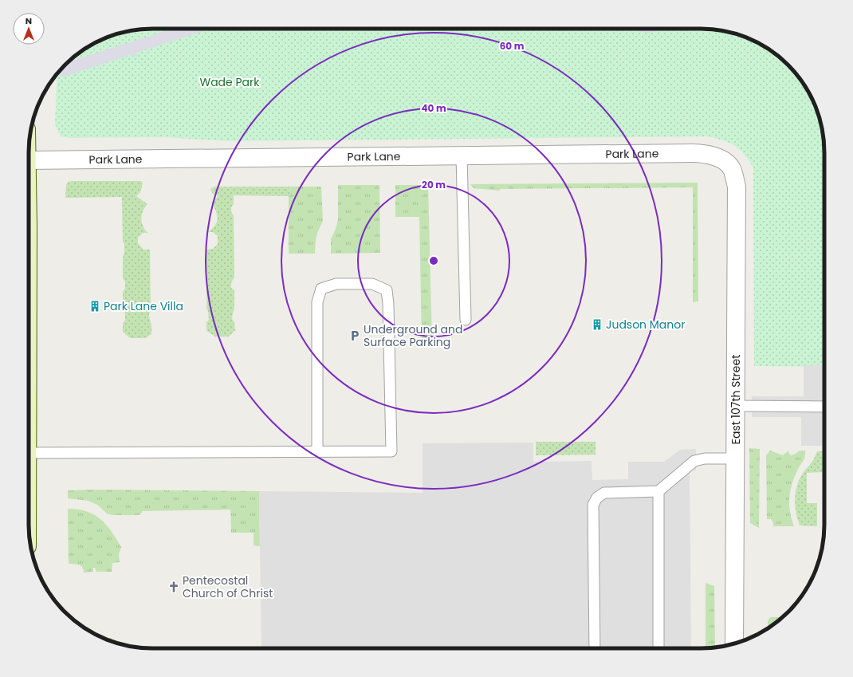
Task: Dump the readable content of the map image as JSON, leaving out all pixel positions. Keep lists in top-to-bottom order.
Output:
{
  "streets": {
    "street": ["Park Lane", "East 107th Street"]
  },
  "crossings": [
    ["Park Lane", "East 107th Street"]
  ],
  "parks": ["Wade Park"],
  "places": {
    "building": ["Park Lane Villa", "Judson Manor"],
    "parking": ["Underground and Surface Parking"],
    "church": ["Pentecostal Church of Christ"]
  },
  "north": "top",
  "rings": ["60 m", "40 m", "20 m"]
}
